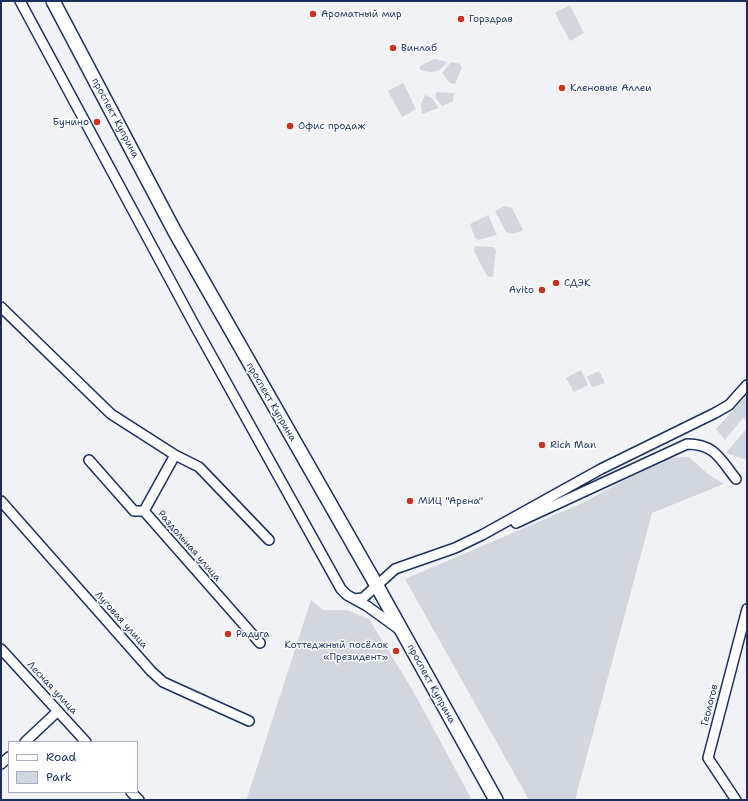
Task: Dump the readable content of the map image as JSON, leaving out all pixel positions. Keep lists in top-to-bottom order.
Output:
{
  "streets": {
    "main road": ["проспект Куприна"],
    "street": [
      "Раздольная улица",
      "Луговая улица",
      "Лесная улица",
      "Геологов"
    ]
  },
  "places": [
    "Ароматный мир",
    "Горздрав",
    "Винлаб",
    "Кленовые Аллеи",
    "Бунино",
    "Офис продаж",
    "СДЭК",
    "Avito",
    "Rich Man",
    "МИЦ \"Арена\"",
    "Радуга",
    "Коттеджный посёлок «Президент»"
  ],
  "legend": ["Road", "Park"]
}
